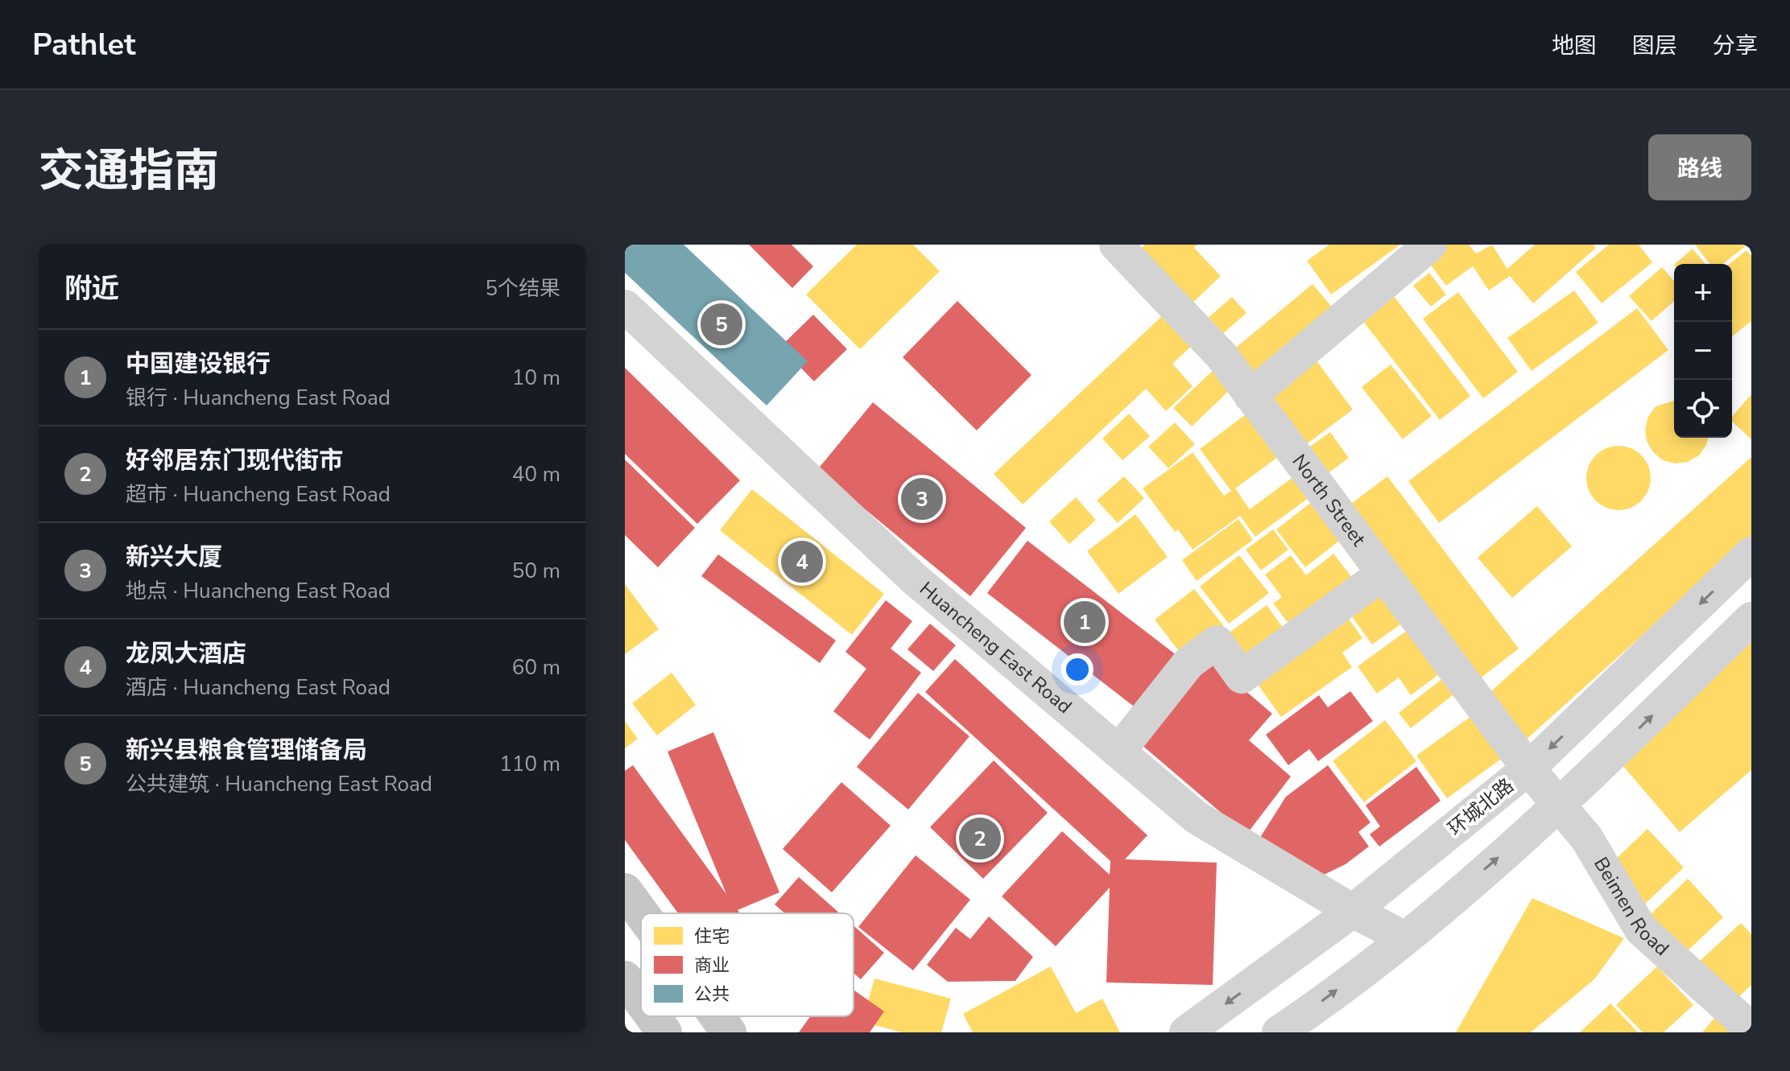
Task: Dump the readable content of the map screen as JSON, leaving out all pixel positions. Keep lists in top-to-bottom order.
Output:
{
  "streets": {
    "street": [
      "North Street",
      "Huancheng East Road",
      "环城北路",
      "Beimen Road"
    ]
  },
  "crossings": [
    ["North Street", "环城北路"],
    ["North Street", "Beimen Road"],
    ["Huancheng East Road", "环城北路"],
    ["环城北路", "Beimen Road"]
  ],
  "legend": ["住宅", "商业", "公共"],
  "page": {
    "header": "Pathlet",
    "nav": ["地图", "图层", "分享"],
    "title": "交通指南",
    "buttons": "路线",
    "heading": ["附近", "5个结果"],
    "map_buttons": ["+", "−"],
    "pins": [
      "5",
      "3",
      "4",
      "1",
      "2"
    ],
    "list": [
      {
        "mark": "1",
        "name": "中国建设银行",
        "note": "银行 · Huancheng East Road",
        "value": "10 m"
      },
      {
        "mark": "2",
        "name": "好邻居东门现代街市",
        "note": "超市 · Huancheng East Road",
        "value": "40 m"
      },
      {
        "mark": "3",
        "name": "新兴大厦",
        "note": "地点 · Huancheng East Road",
        "value": "50 m"
      },
      {
        "mark": "4",
        "name": "龙凤大酒店",
        "note": "酒店 · Huancheng East Road",
        "value": "60 m"
      },
      {
        "mark": "5",
        "name": "新兴县粮食管理储备局",
        "note": "公共建筑 · Huancheng East Road",
        "value": "110 m"
      }
    ]
  }
}
